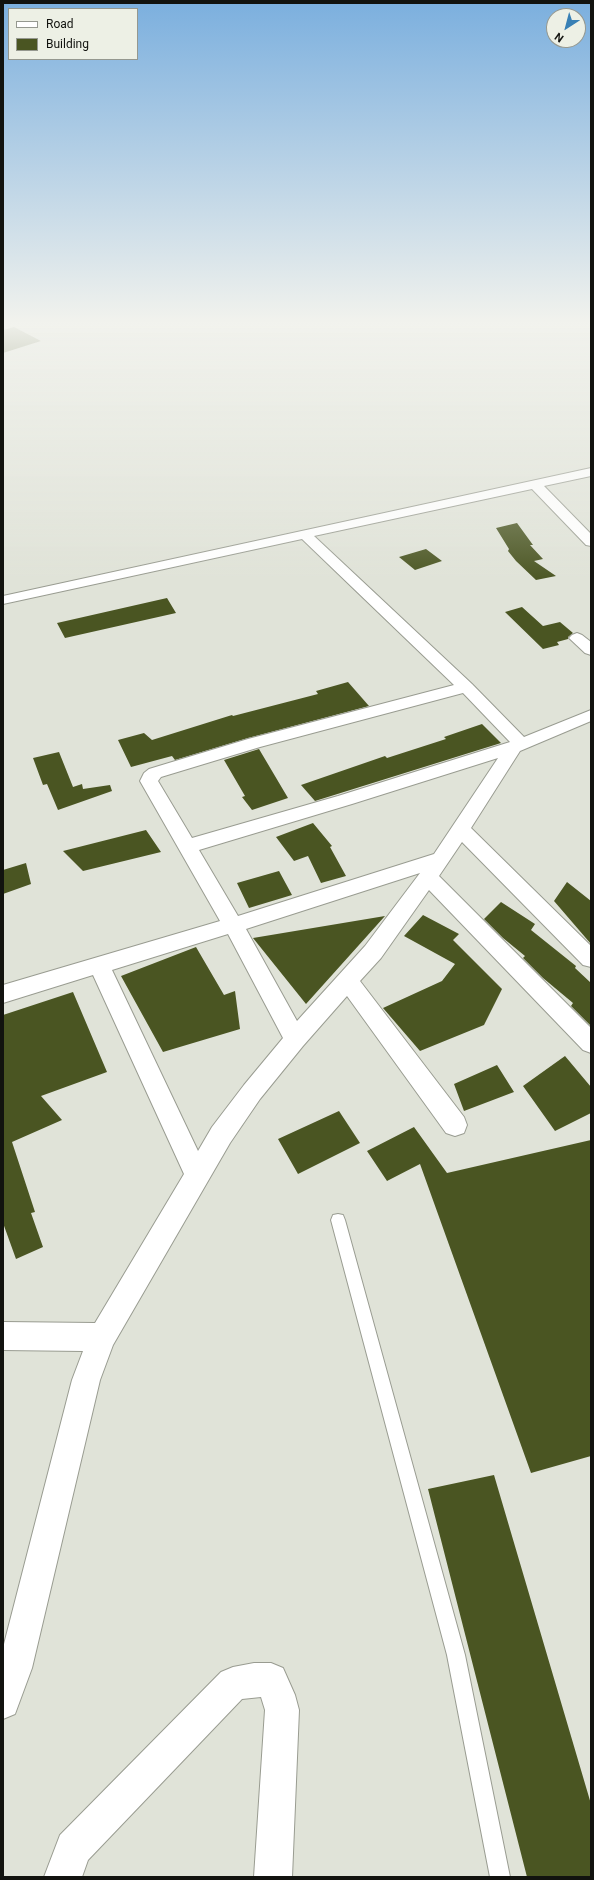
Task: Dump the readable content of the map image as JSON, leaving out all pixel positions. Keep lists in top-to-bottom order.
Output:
{
  "legend": ["Road", "Building"],
  "north": "bottom left"
}
